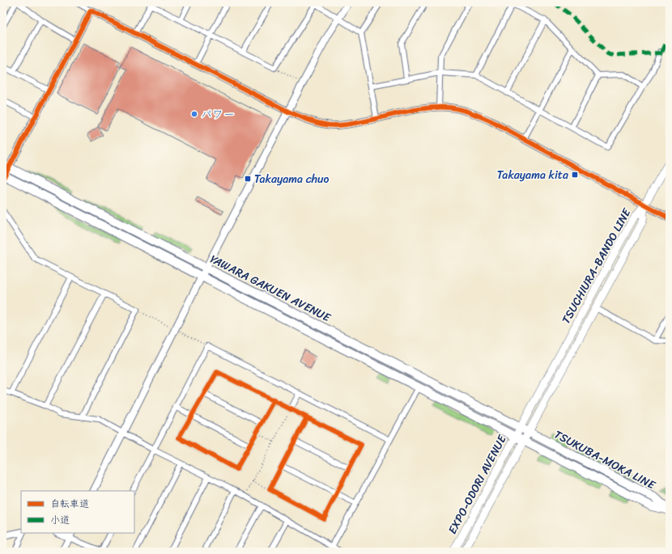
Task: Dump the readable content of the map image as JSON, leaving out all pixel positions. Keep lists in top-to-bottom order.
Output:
{
  "streets": {
    "main road": [
      "TSUCHIURA-BANDO LINE",
      "YAWARA GAKUEN AVENUE",
      "TSUKUBA-MOKA LINE",
      "EXPO-ODORI AVENUE"
    ]
  },
  "crossings": [
    ["TSUCHIURA-BANDO LINE", "YAWARA GAKUEN AVENUE"],
    ["TSUCHIURA-BANDO LINE", "TSUKUBA-MOKA LINE"],
    ["TSUCHIURA-BANDO LINE", "EXPO-ODORI AVENUE"],
    ["YAWARA GAKUEN AVENUE", "TSUKUBA-MOKA LINE"],
    ["YAWARA GAKUEN AVENUE", "EXPO-ODORI AVENUE"],
    ["TSUKUBA-MOKA LINE", "EXPO-ODORI AVENUE"]
  ],
  "places": {
    "other": ["パワー"],
    "transit": ["Takayama kita", "Takayama chuo"]
  },
  "legend": ["自転車道", "小道"]
}
